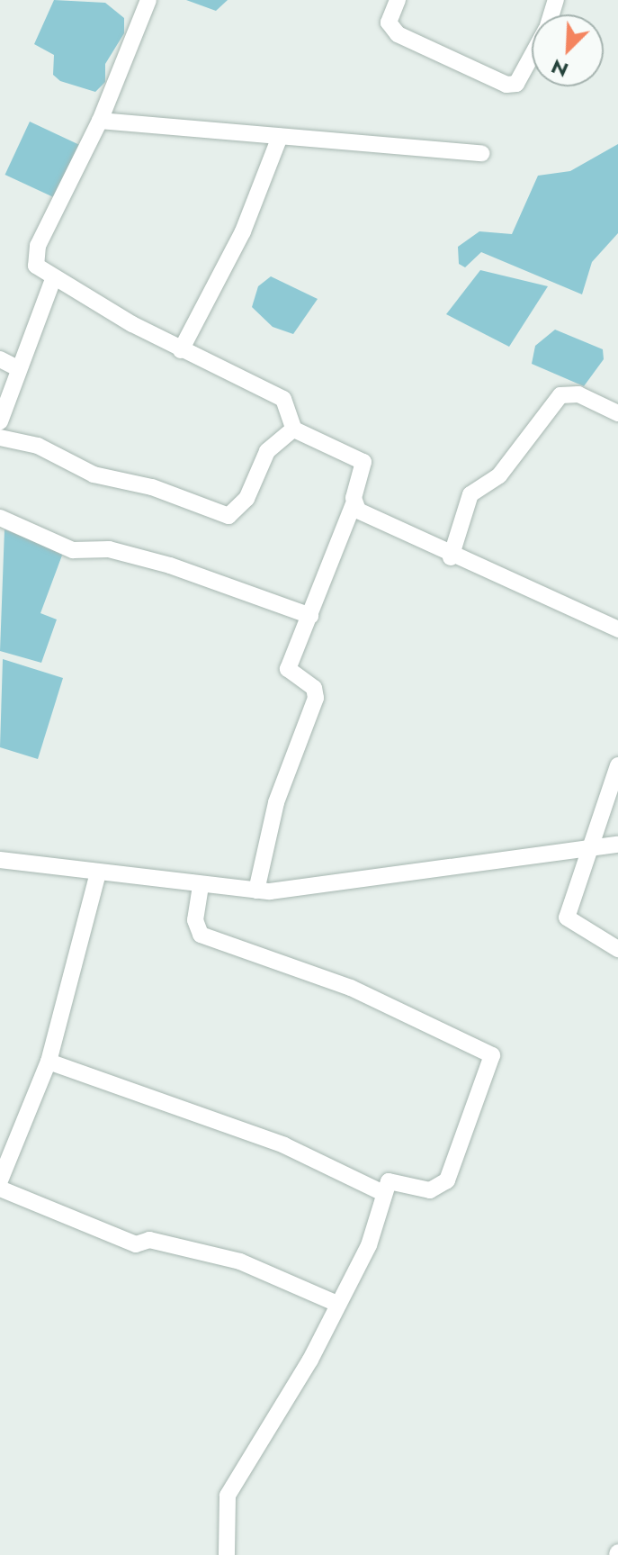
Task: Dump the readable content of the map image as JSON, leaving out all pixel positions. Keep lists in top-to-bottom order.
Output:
{
  "north": "bottom left"
}
